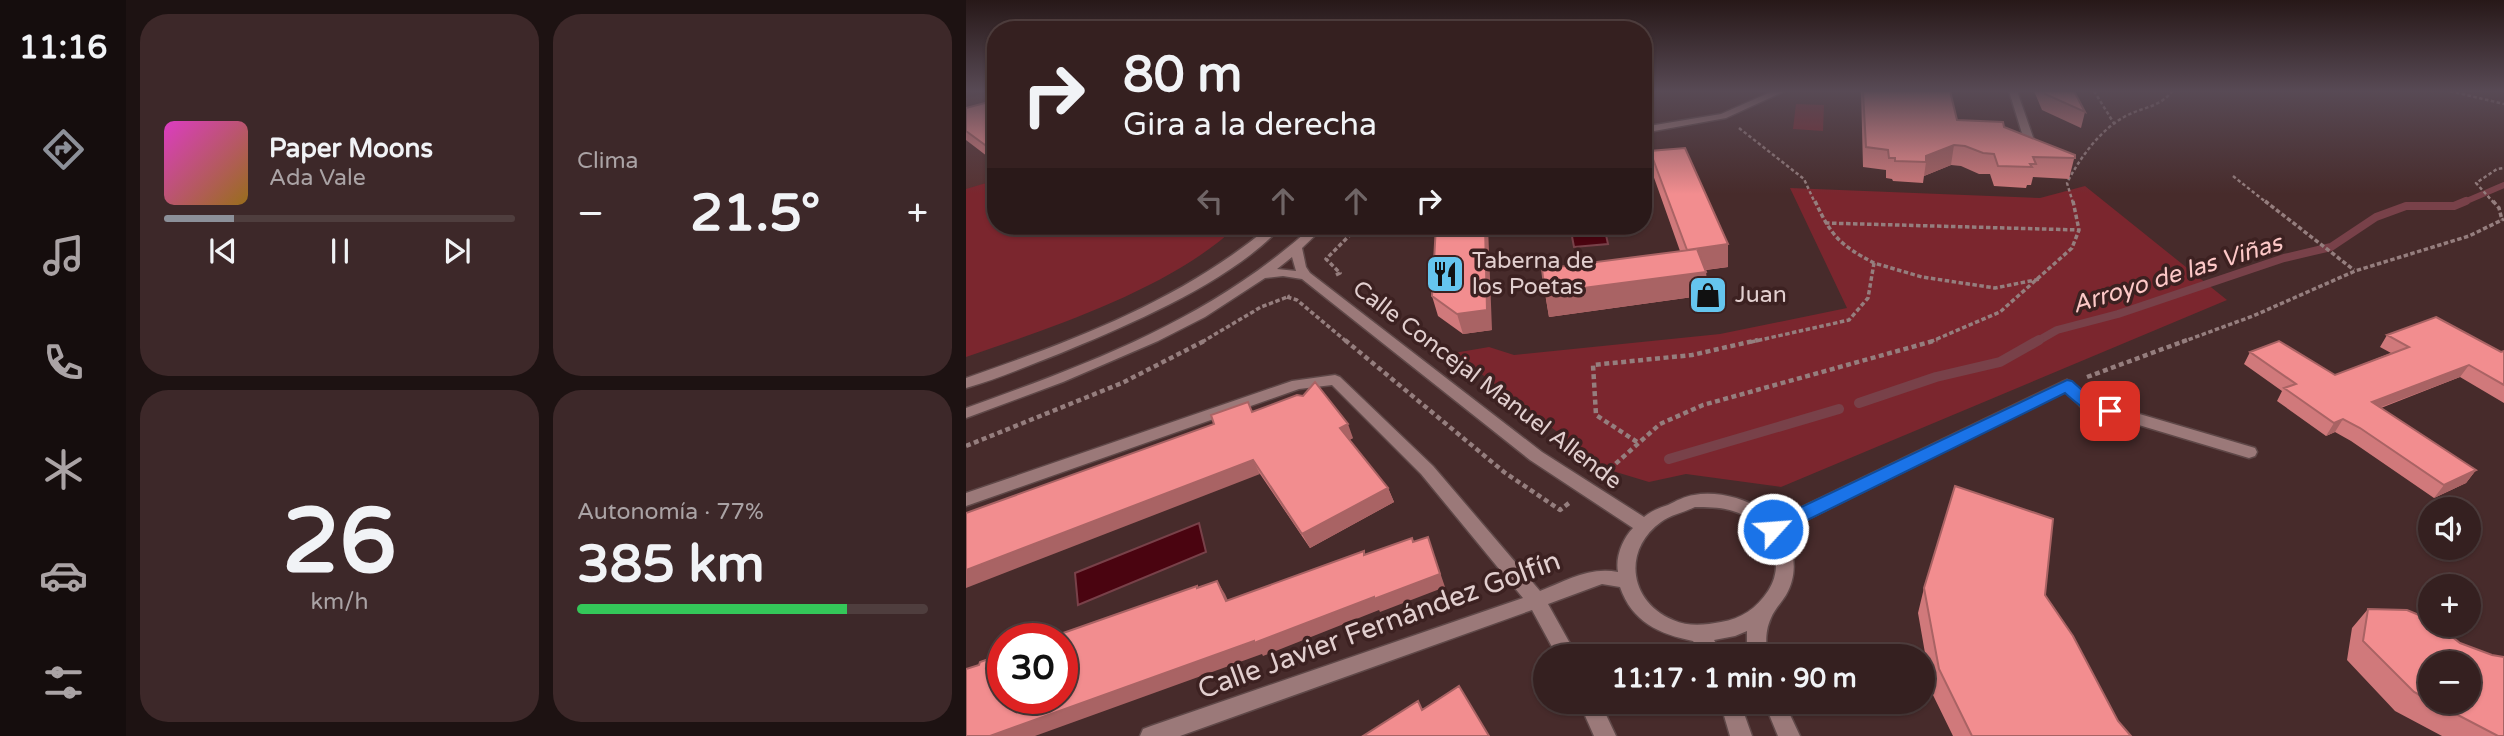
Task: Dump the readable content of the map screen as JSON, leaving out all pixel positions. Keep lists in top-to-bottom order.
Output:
{
  "streets": {
    "street": ["Calle Concejal Manuel Allende", "Calle Javier Fernández Golfín"]
  },
  "crossings": [
    ["Calle Concejal Manuel Allende", "Calle Javier Fernández Golfín"]
  ],
  "water": ["Arroyo de las Viñas"],
  "places": {
    "restaurant": ["Taberna de los Poetas"],
    "shop": ["Juan"]
  },
  "page": {
    "tabs": "11:16",
    "tile": [
      "Clima",
      ["26", "km/h"],
      ["Autonomía · 77%", "385 km"]
    ],
    "turn": ["80 m", "Gira a la derecha"],
    "song": ["Paper Moons", "Ada Vale"],
    "heat": ["−", "21.5°", "+"],
    "map_buttons": ["+", "−"],
    "limit": "30",
    "trip": "11:17 · 1 min · 90 m"
  }
}
